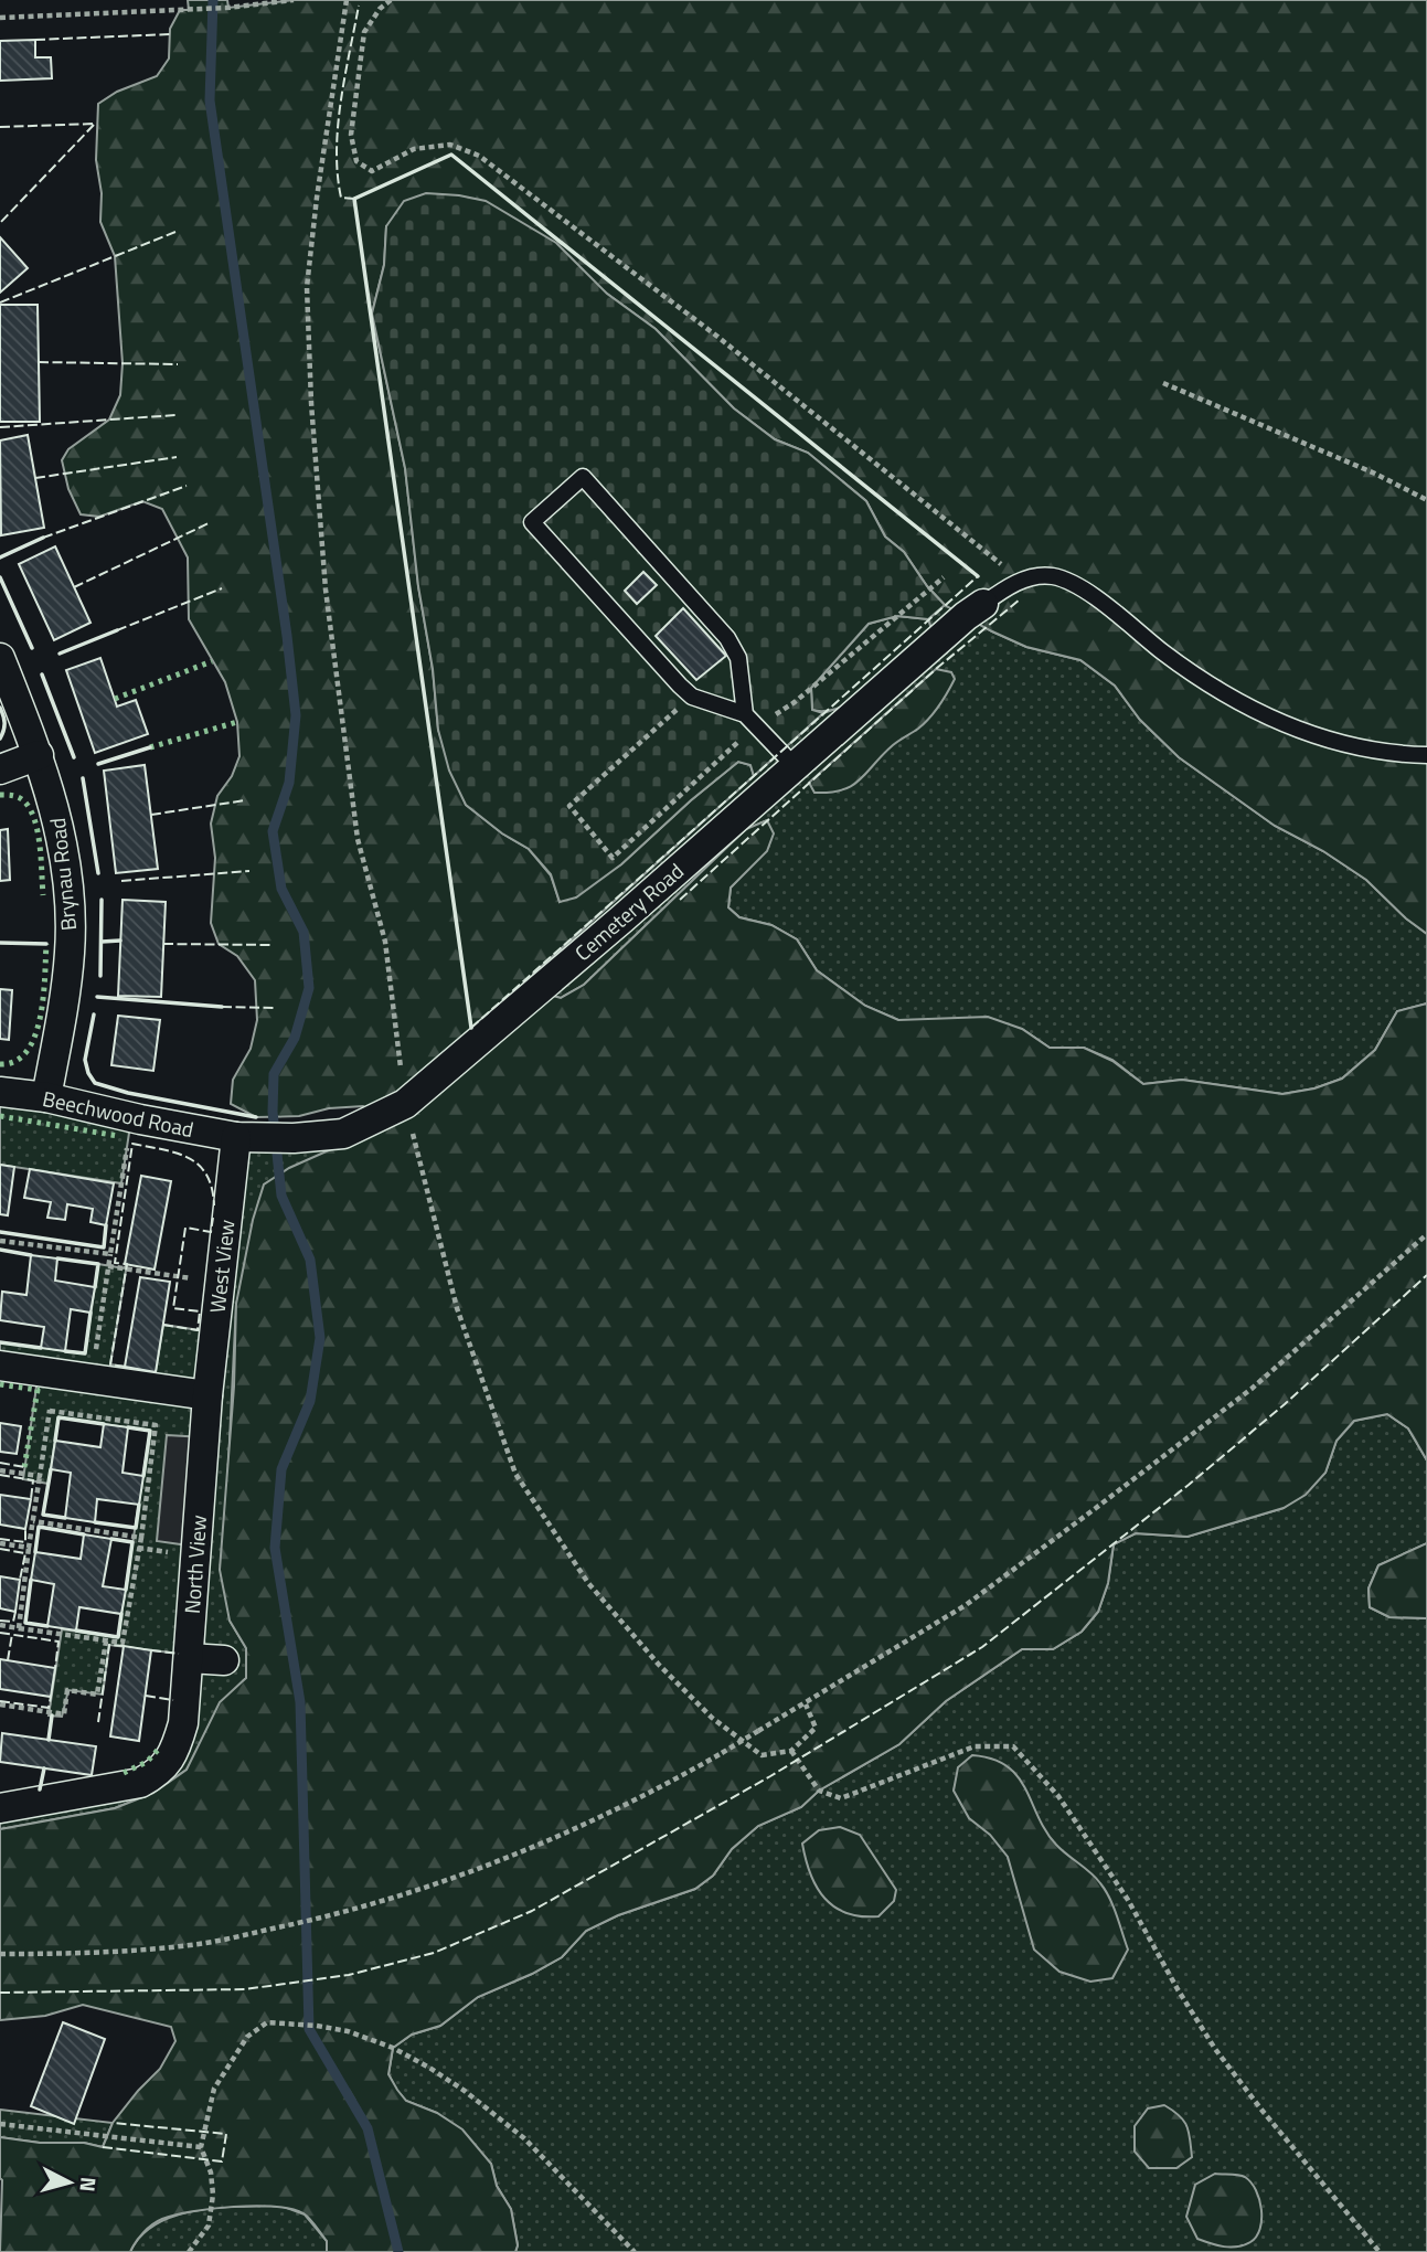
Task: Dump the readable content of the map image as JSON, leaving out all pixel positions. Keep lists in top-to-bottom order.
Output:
{
  "streets": {
    "street": [
      "Brynau Road",
      "Cemetery Road",
      "Beechwood Road",
      "West View",
      "North View"
    ]
  },
  "crossings": [
    ["Brynau Road", "Beechwood Road"],
    ["Cemetery Road", "Beechwood Road"],
    ["Cemetery Road", "West View"],
    ["Beechwood Road", "West View"],
    ["West View", "North View"]
  ],
  "north": "right"
}
